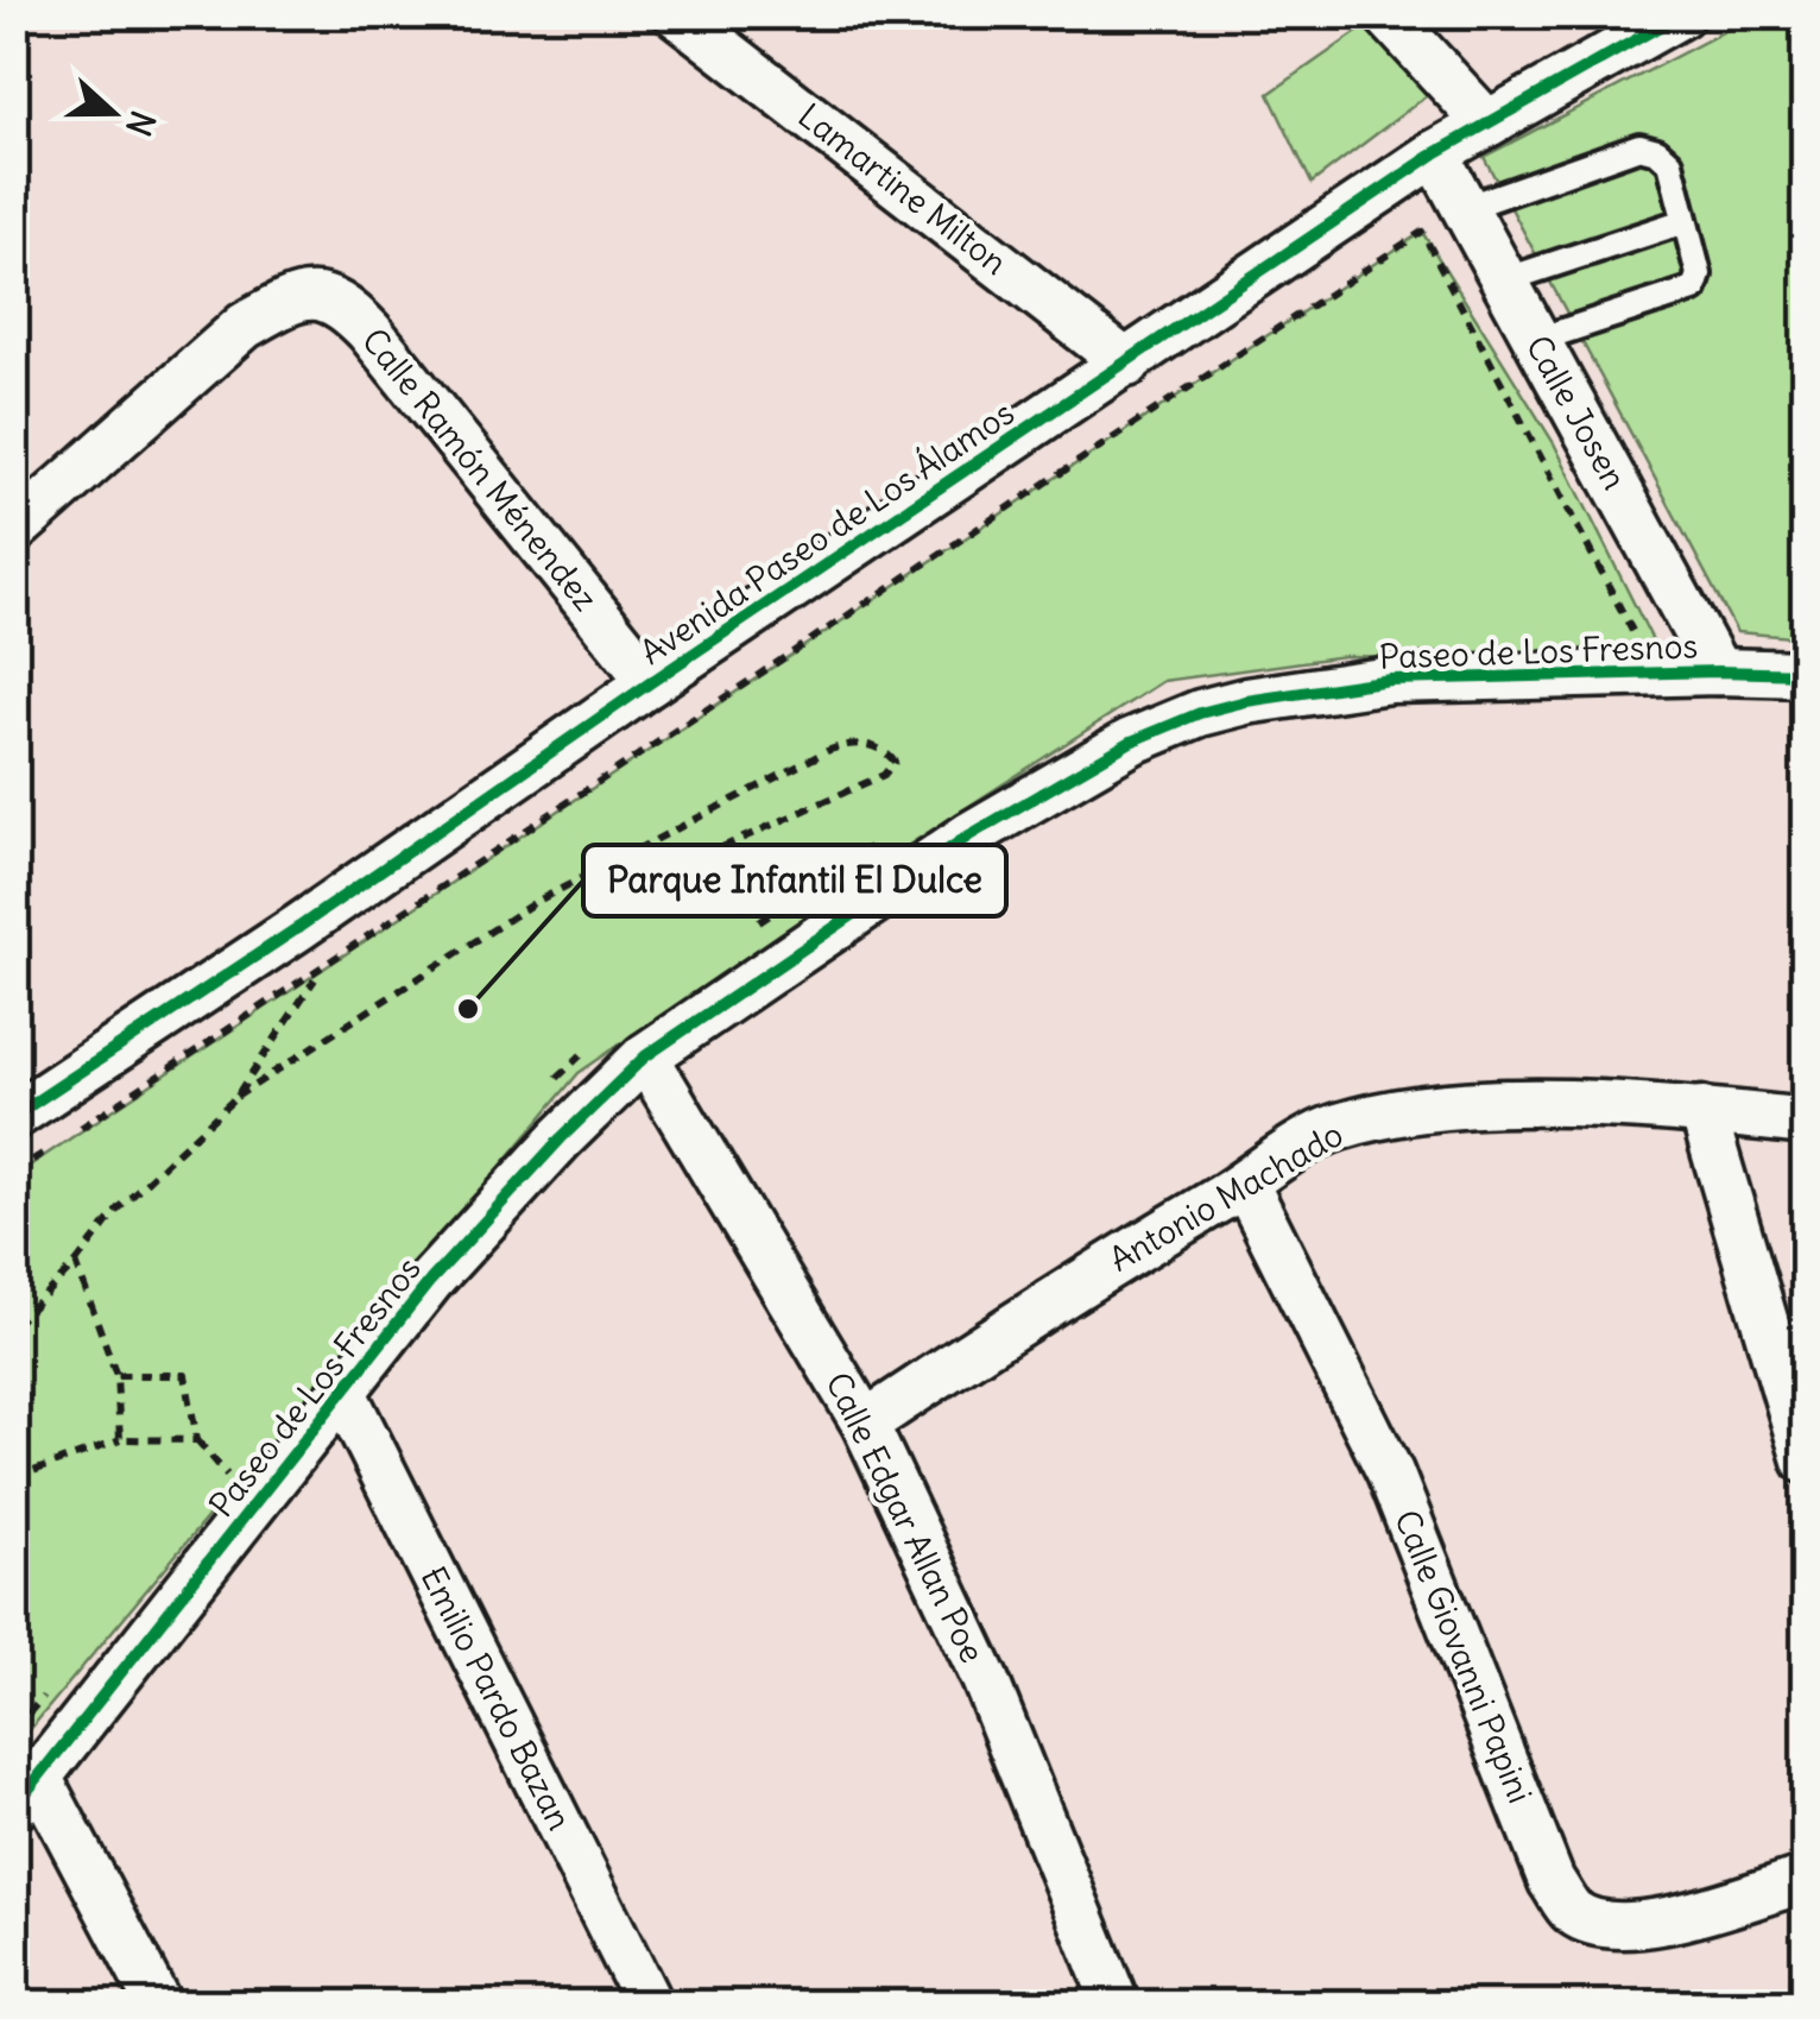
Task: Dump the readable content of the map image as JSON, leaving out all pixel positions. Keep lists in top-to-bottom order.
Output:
{
  "streets": {
    "street": [
      "Lamartine Milton",
      "Calle Josen",
      "Calle Ramón Ménendez",
      "Avenida Paseo de Los Álamos",
      "Paseo de Los Fresnos",
      "Antonio Machado",
      "Calle Edgar Allan Poe",
      "Calle Giovanni Papini",
      "Emilio Pardo Bazan"
    ]
  },
  "crossings": [
    ["Lamartine Milton", "Avenida Paseo de Los Álamos"],
    ["Calle Josen", "Avenida Paseo de Los Álamos"],
    ["Calle Josen", "Paseo de Los Fresnos"],
    ["Calle Ramón Ménendez", "Avenida Paseo de Los Álamos"],
    ["Paseo de Los Fresnos", "Calle Edgar Allan Poe"],
    ["Paseo de Los Fresnos", "Emilio Pardo Bazan"],
    ["Antonio Machado", "Calle Edgar Allan Poe"],
    ["Antonio Machado", "Calle Giovanni Papini"]
  ],
  "places": ["Parque Infantil El Dulce"],
  "north": "right"
}
